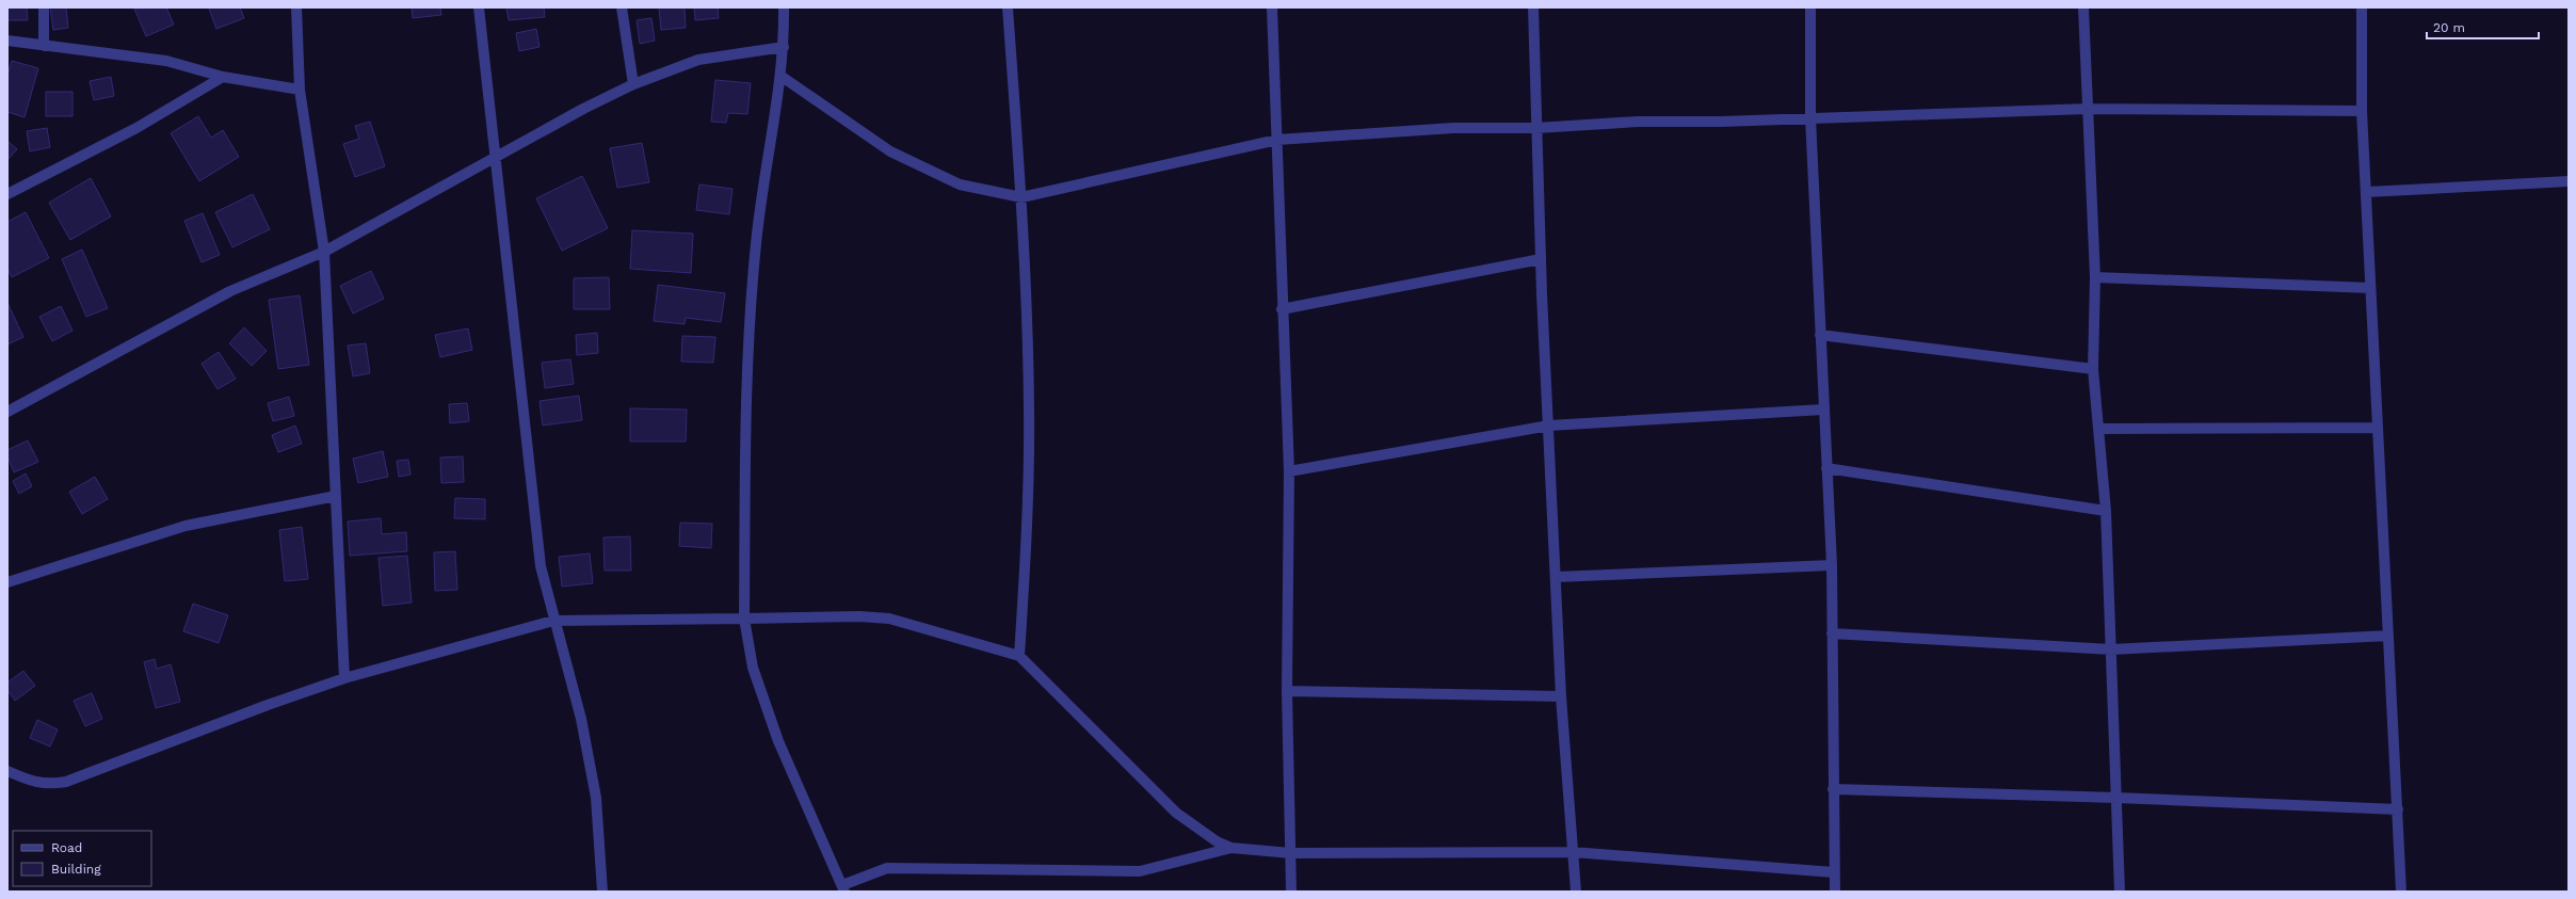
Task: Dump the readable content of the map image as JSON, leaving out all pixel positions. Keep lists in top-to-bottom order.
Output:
{
  "legend": ["Road", "Building"],
  "scale_bar": "20 m"
}
